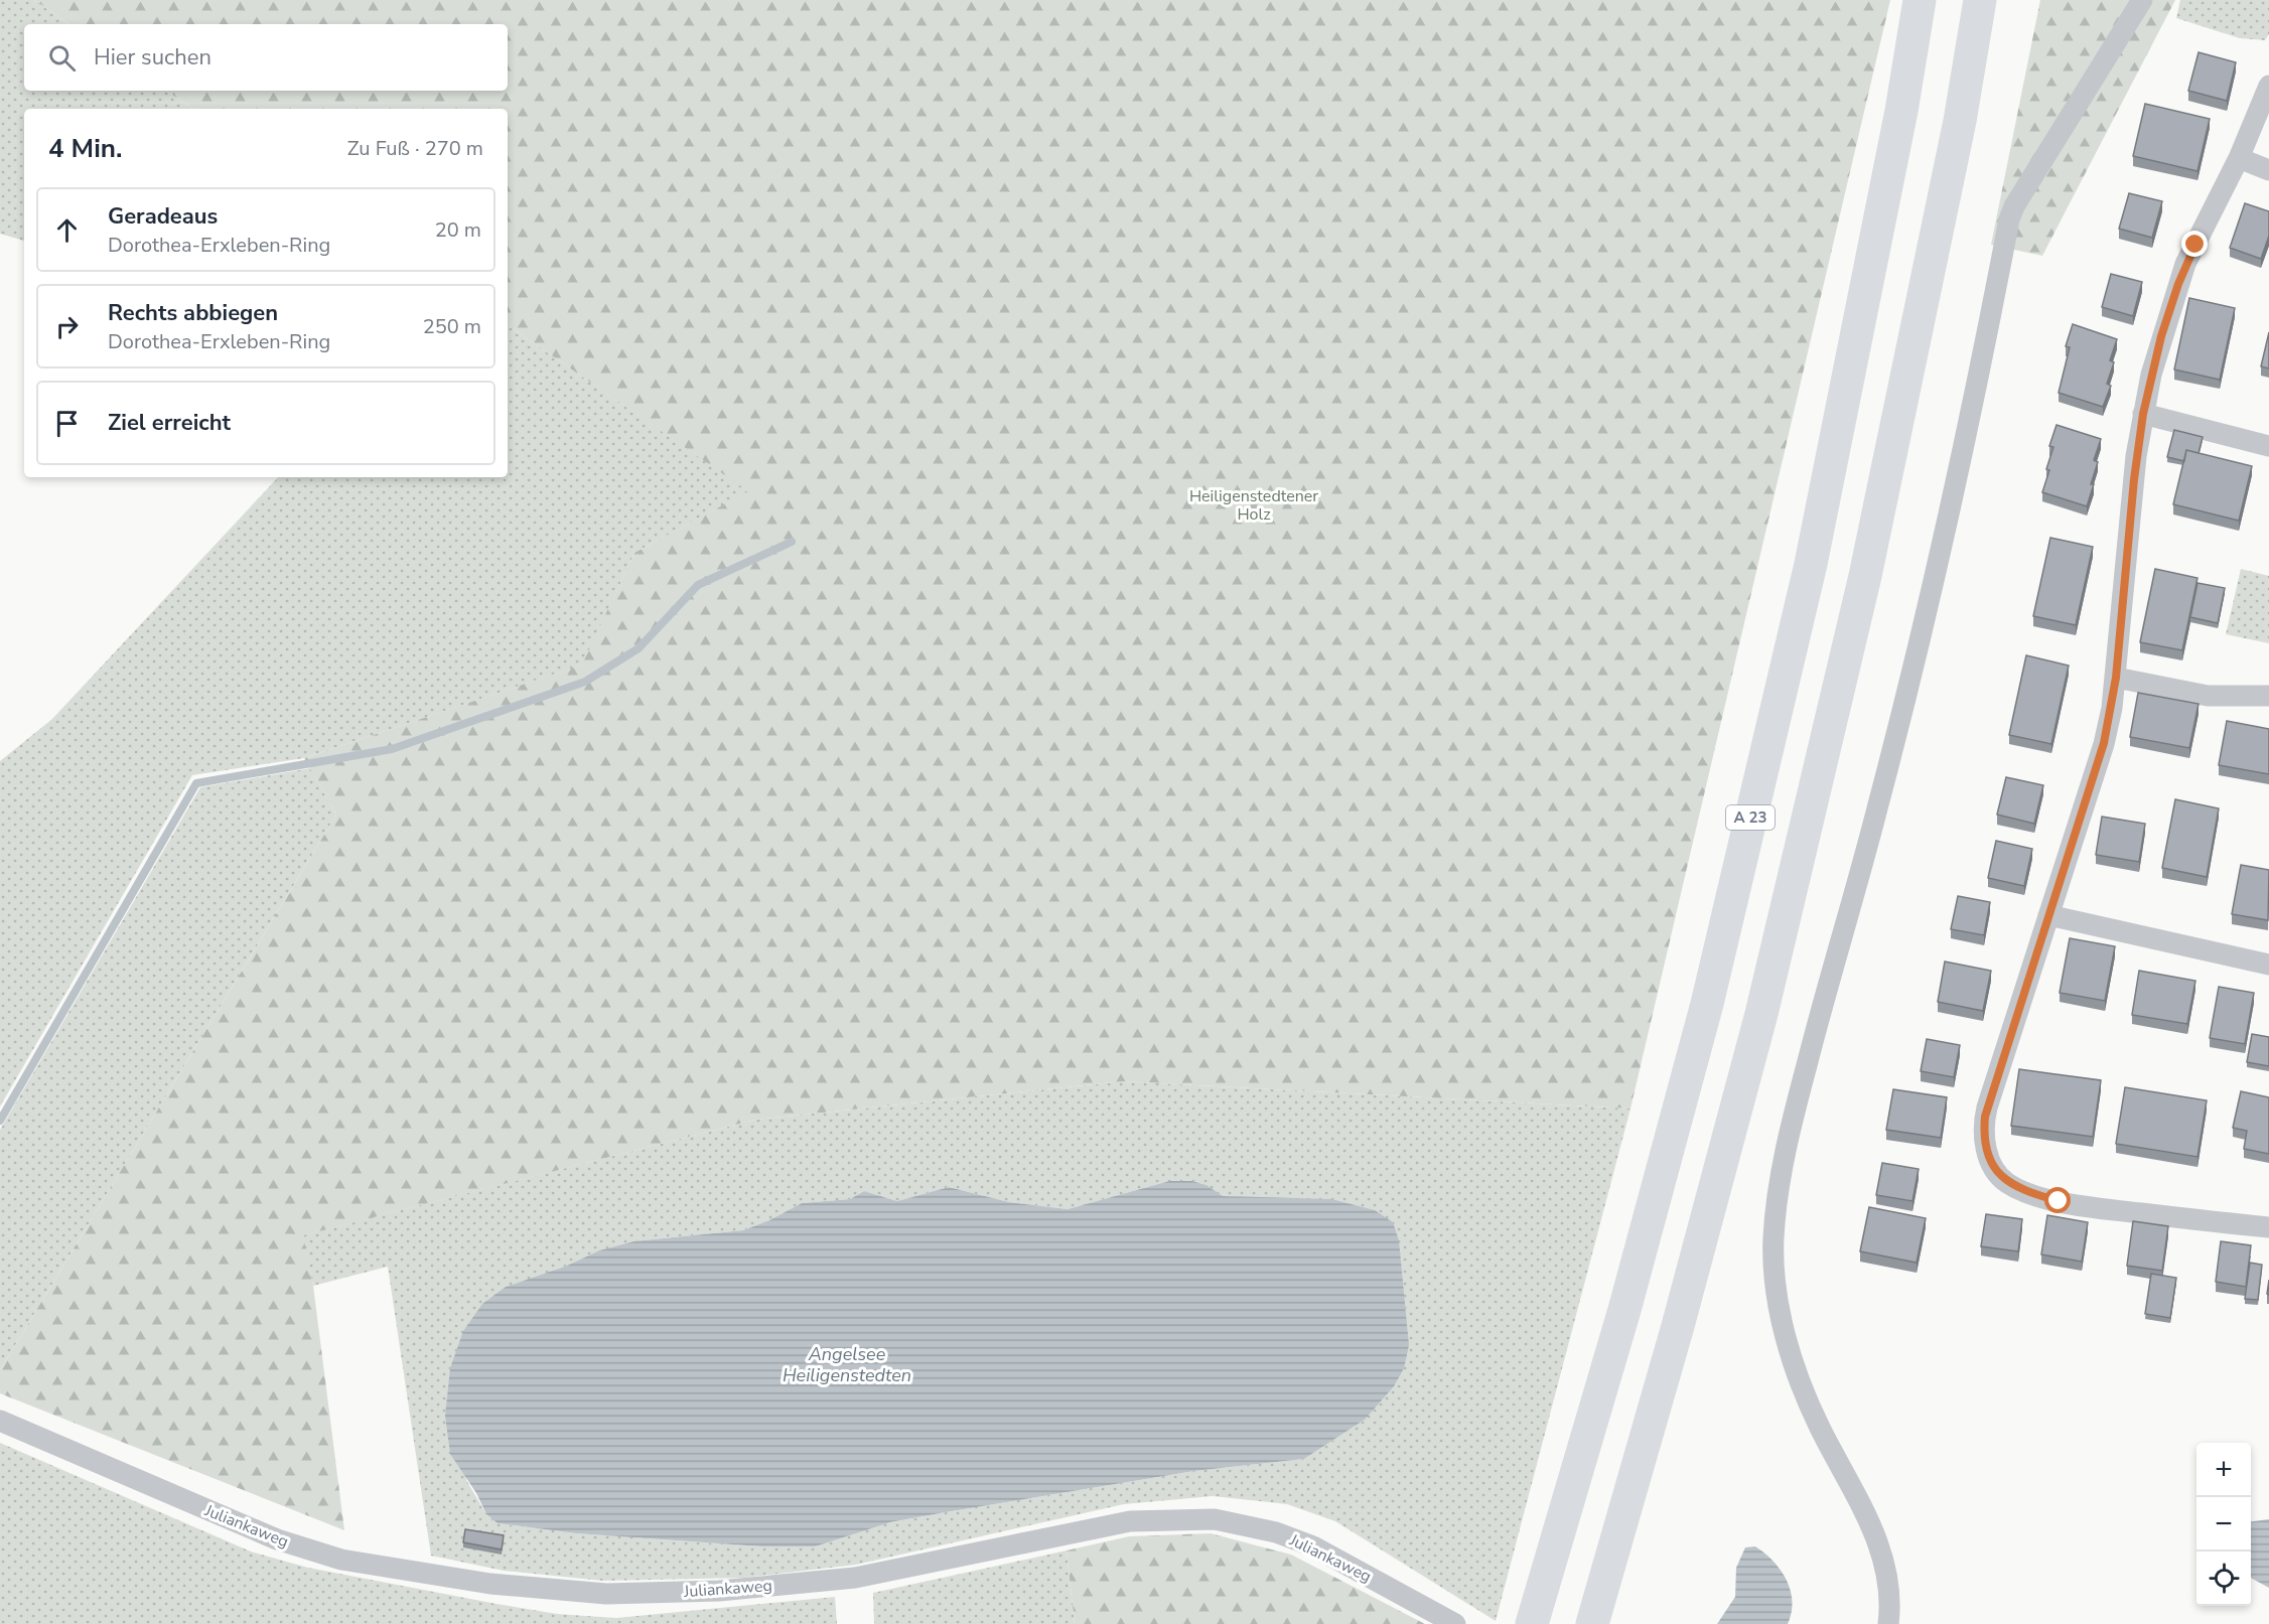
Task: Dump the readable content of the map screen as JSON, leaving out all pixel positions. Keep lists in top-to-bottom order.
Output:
{
  "streets": {
    "highway": ["A 23"],
    "street": ["Juliankaweg"]
  },
  "water": ["Angelsee Heiligenstedten"],
  "parks": ["Heiligenstedtener Holz"],
  "page": {
    "search": "Hier suchen",
    "heading": ["4 Min.", "Zu Fuß · 270 m"],
    "list": [
      ["Geradeaus", "Dorothea-Erxleben-Ring", "20 m"],
      ["Rechts abbiegen", "Dorothea-Erxleben-Ring", "250 m"],
      "Ziel erreicht"
    ],
    "map_buttons": ["+", "−"]
  }
}
